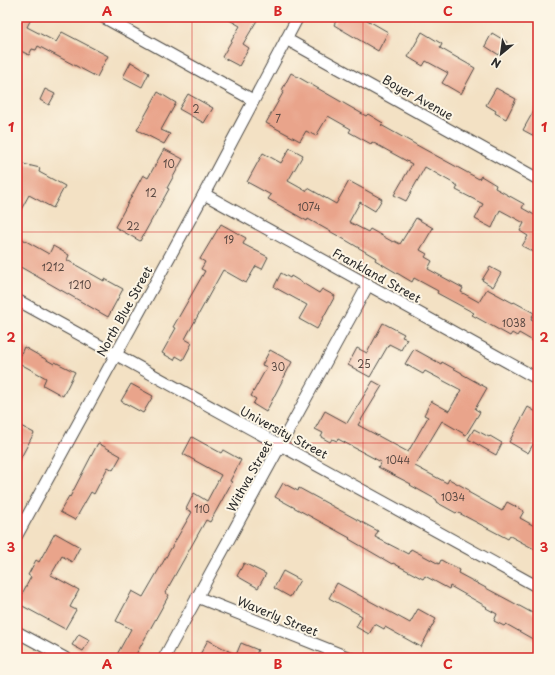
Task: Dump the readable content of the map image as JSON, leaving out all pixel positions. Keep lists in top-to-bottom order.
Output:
{
  "streets": {
    "street": [
      "Boyer Avenue",
      "Frankland Street",
      "North Blue Street",
      "University Street",
      "Withva Street",
      "Waverly Street"
    ]
  },
  "crossings": [
    ["Boyer Avenue", "North Blue Street"],
    ["Frankland Street", "North Blue Street"],
    ["Frankland Street", "Withva Street"],
    ["North Blue Street", "University Street"],
    ["University Street", "Withva Street"],
    ["Withva Street", "Waverly Street"]
  ],
  "house_numbers": [
    "2",
    "7",
    "10",
    "12",
    "1074",
    "22",
    "19",
    "1212",
    "1210",
    "1038",
    "25",
    "30",
    "1044",
    "1034",
    "110"
  ],
  "north": "bottom left",
  "grid": {
    "columns": ["A", "B", "C"],
    "rows": ["1", "2", "3"]
  }
}
